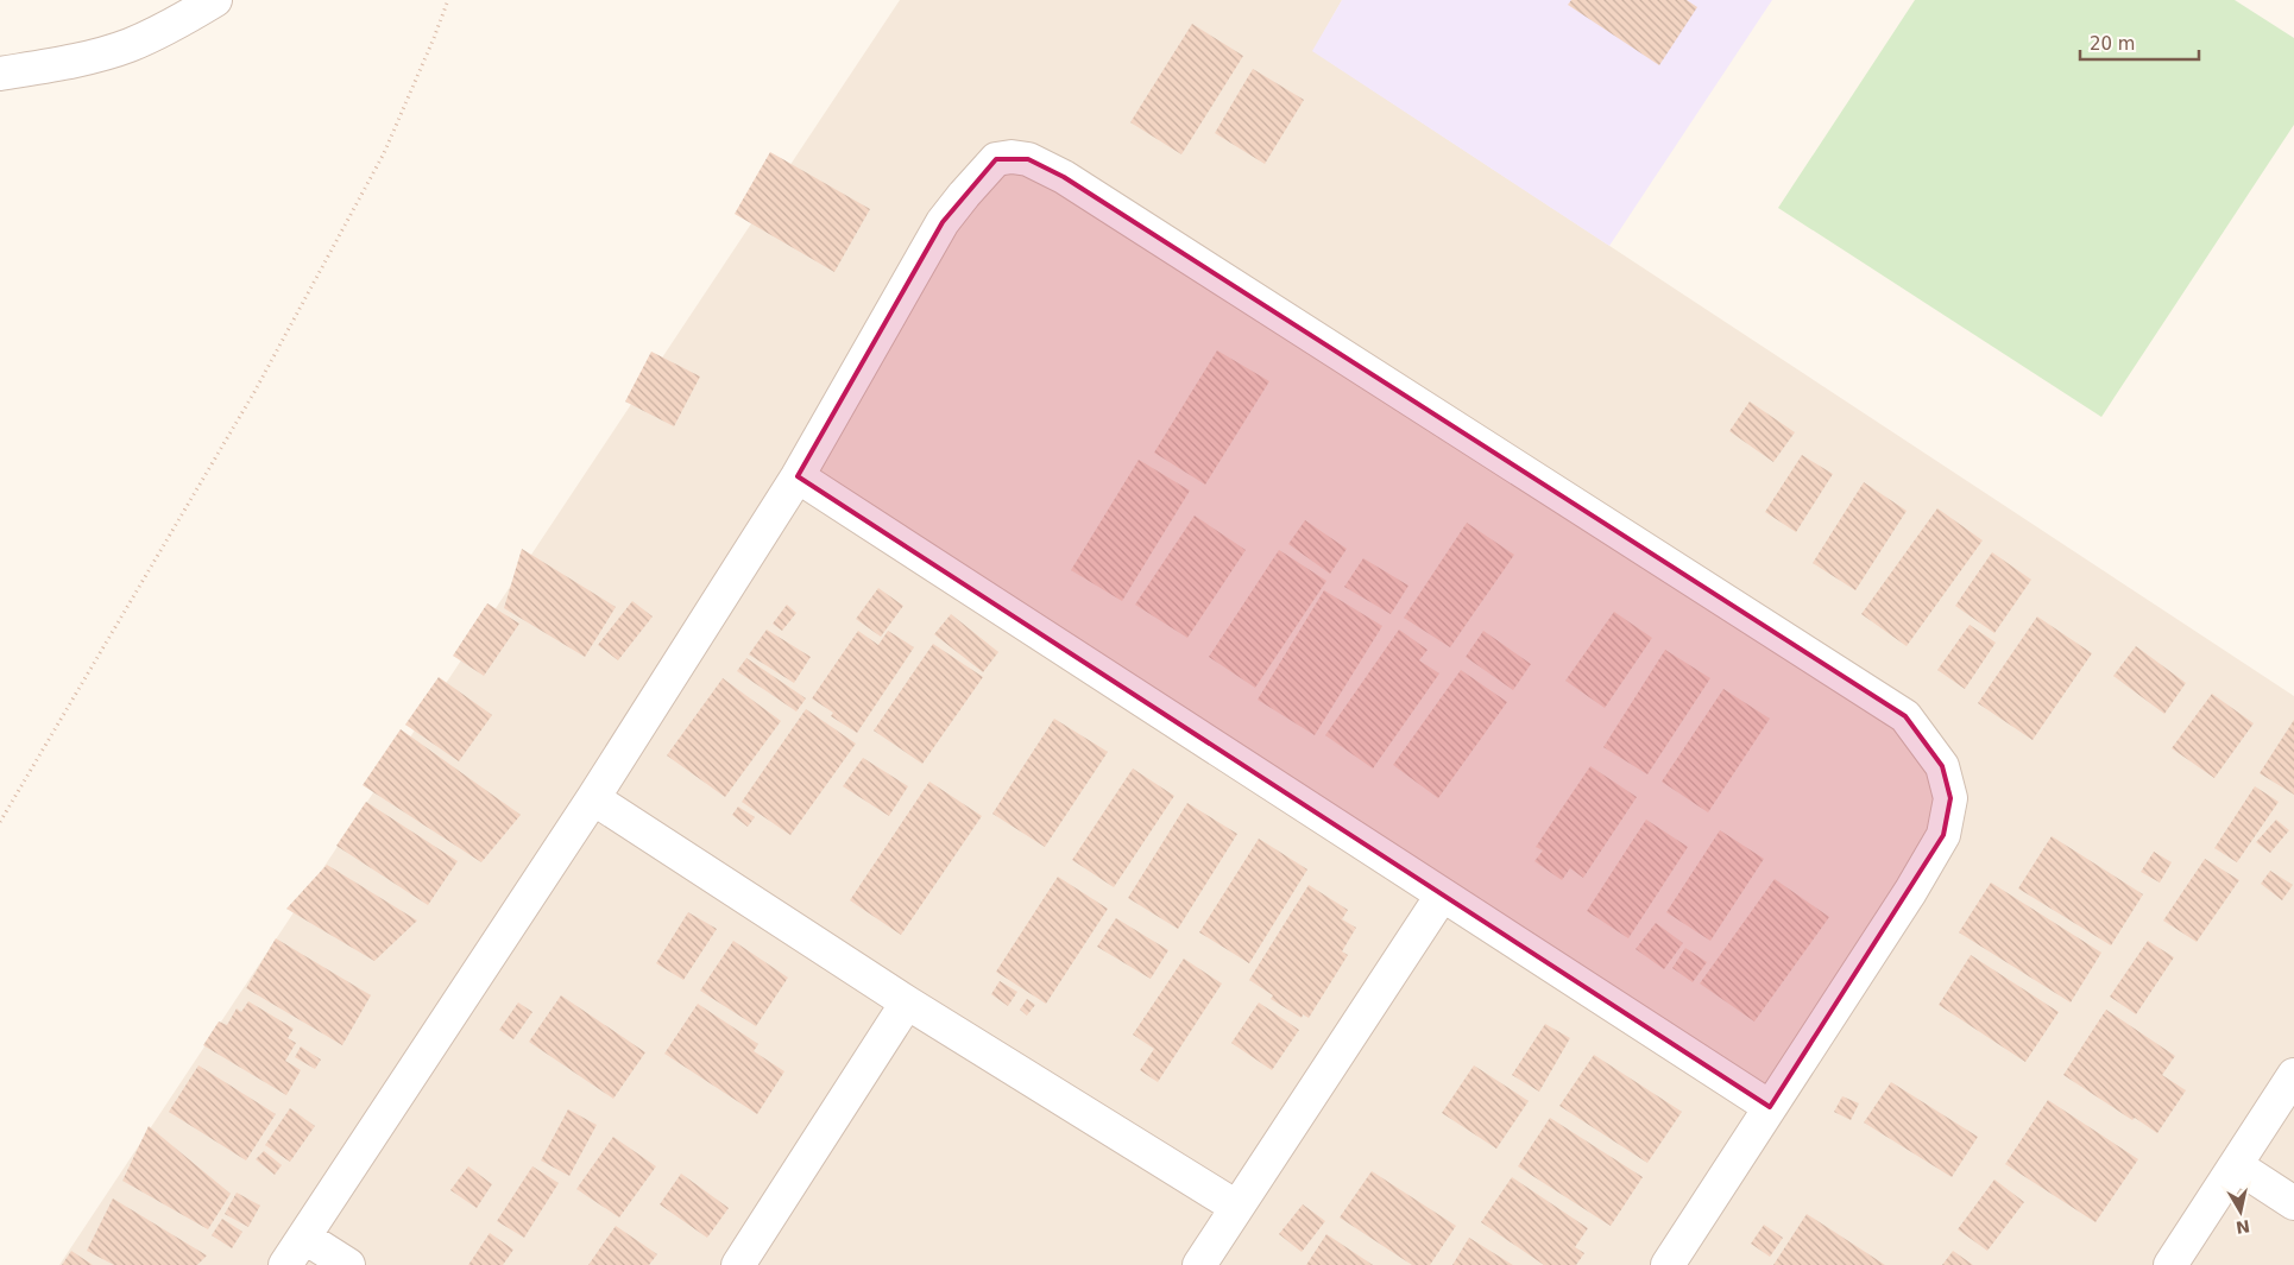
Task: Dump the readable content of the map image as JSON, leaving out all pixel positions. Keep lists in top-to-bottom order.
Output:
{
  "scale_bar": "20 m",
  "north": "bottom"
}
